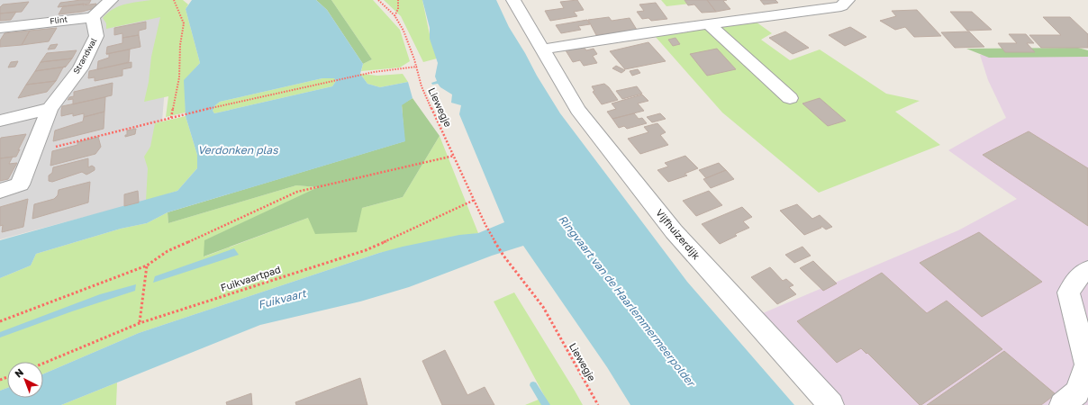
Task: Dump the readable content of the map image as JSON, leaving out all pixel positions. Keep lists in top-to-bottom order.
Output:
{
  "streets": {
    "street": ["Flint", "Strandwal", "Vijfhuizerdijk"],
    "path": ["Liewegje", "Fuikvaartpad"]
  },
  "crossings": [
    ["Flint", "Strandwal"],
    ["Liewegje", "Fuikvaartpad"]
  ],
  "water": ["Verdonken plas", "Fuikvaart", "Ringvaart van de Haarlemmermeerpolder"],
  "north": "top left"
}
